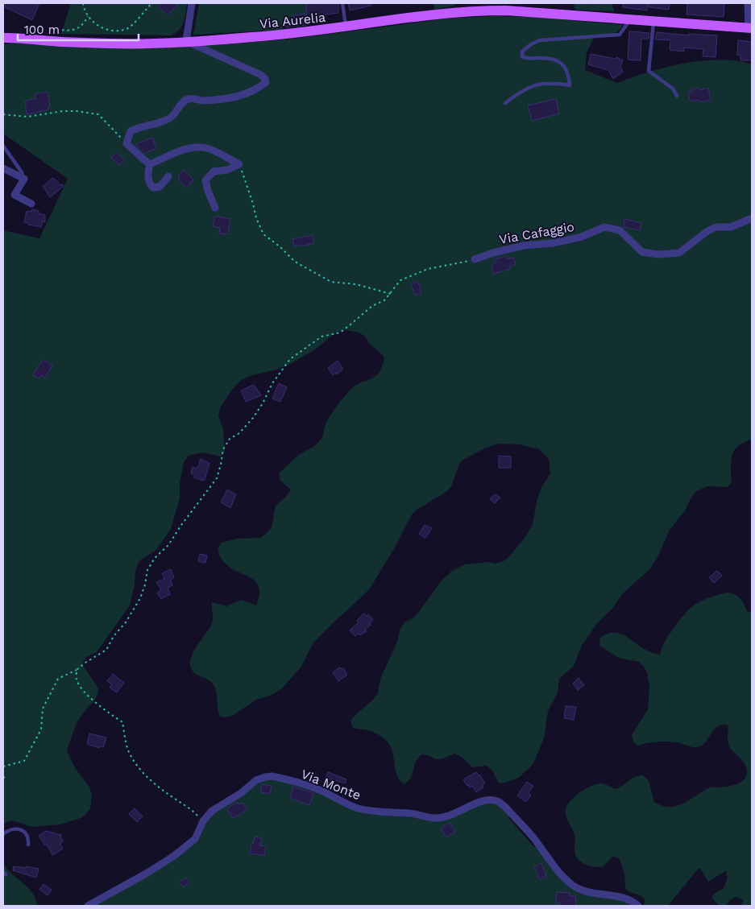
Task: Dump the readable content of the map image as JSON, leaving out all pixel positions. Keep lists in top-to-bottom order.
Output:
{
  "streets": {
    "main road": ["Via Aurelia"],
    "street": ["Via Cafaggio", "Via Monte"]
  },
  "scale_bar": "100 m"
}
